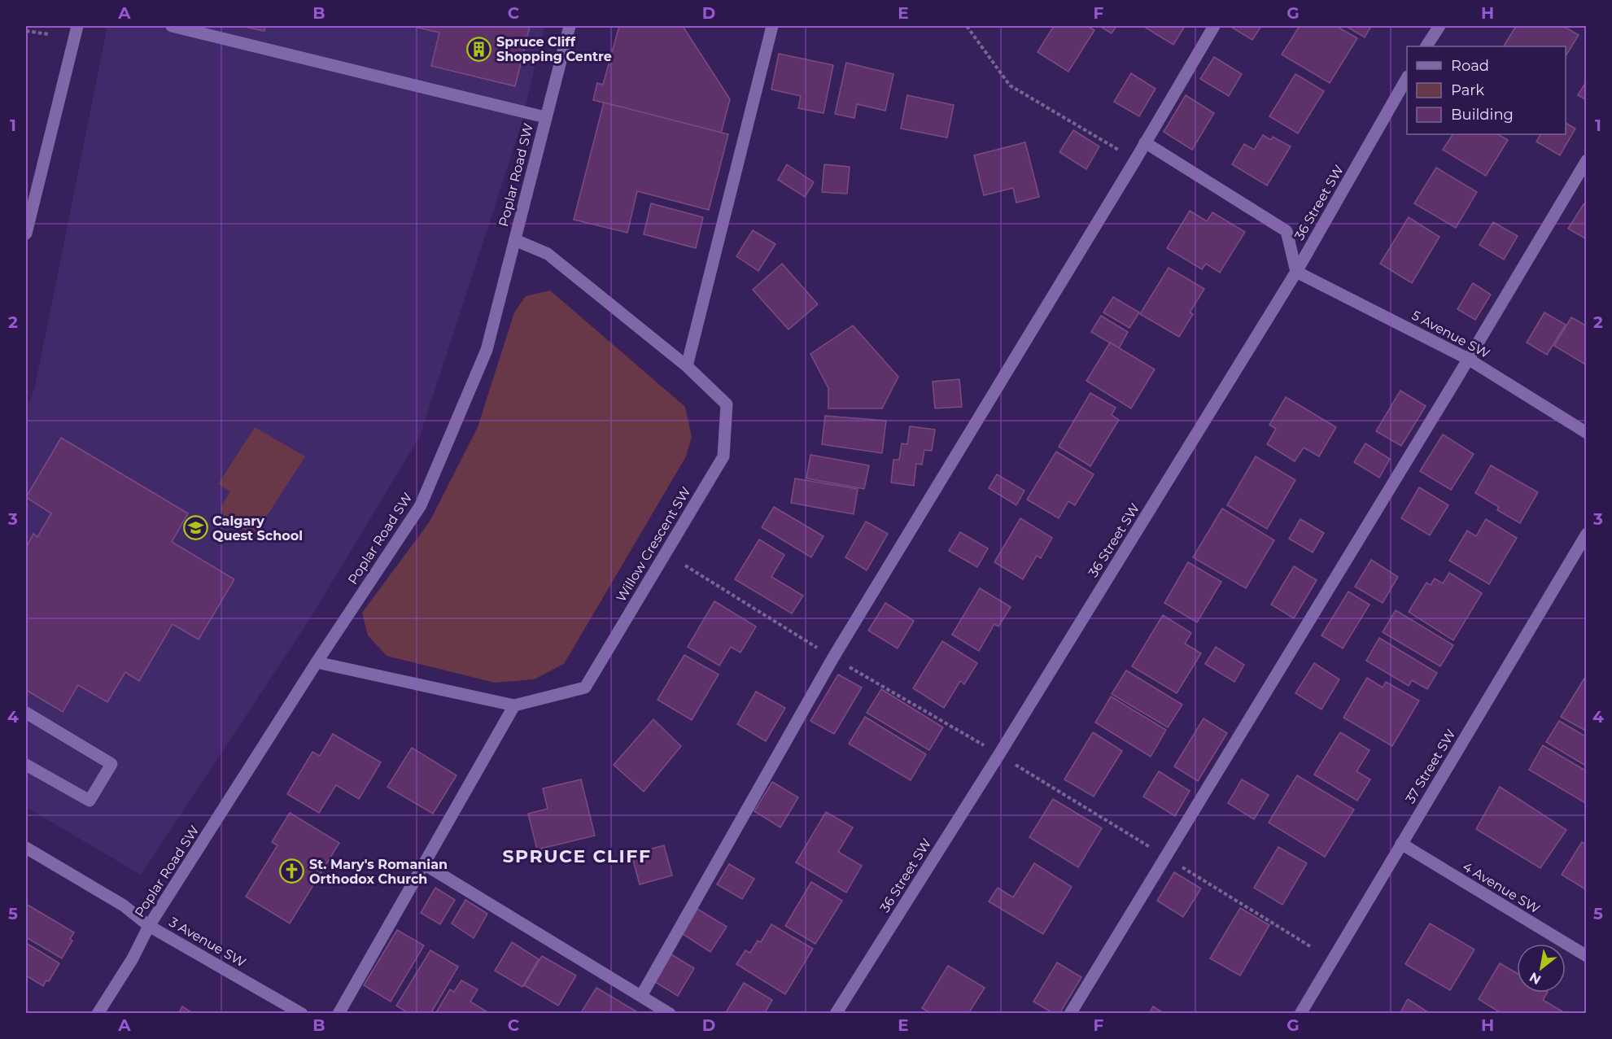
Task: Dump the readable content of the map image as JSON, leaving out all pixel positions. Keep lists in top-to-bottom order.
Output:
{
  "streets": {
    "street": [
      "Poplar Road SW",
      "36 Street SW",
      "5 Avenue SW",
      "Willow Crescent SW",
      "37 Street SW",
      "4 Avenue SW",
      "3 Avenue SW"
    ]
  },
  "crossings": [
    ["Poplar Road SW", "Willow Crescent SW"],
    ["Poplar Road SW", "3 Avenue SW"],
    ["36 Street SW", "5 Avenue SW"],
    ["37 Street SW", "4 Avenue SW"]
  ],
  "districts": ["SPRUCE CLIFF"],
  "places": {
    "building": ["Spruce Cliff Shopping Centre"],
    "school or university": ["Calgary Quest School"],
    "church": ["St. Mary's Romanian Orthodox Church"]
  },
  "legend": ["Road", "Park", "Building"],
  "north": "bottom left",
  "grid": {
    "columns": [
      "A",
      "B",
      "C",
      "D",
      "E",
      "F",
      "G",
      "H"
    ],
    "rows": [
      "1",
      "2",
      "3",
      "4",
      "5"
    ]
  }
}
